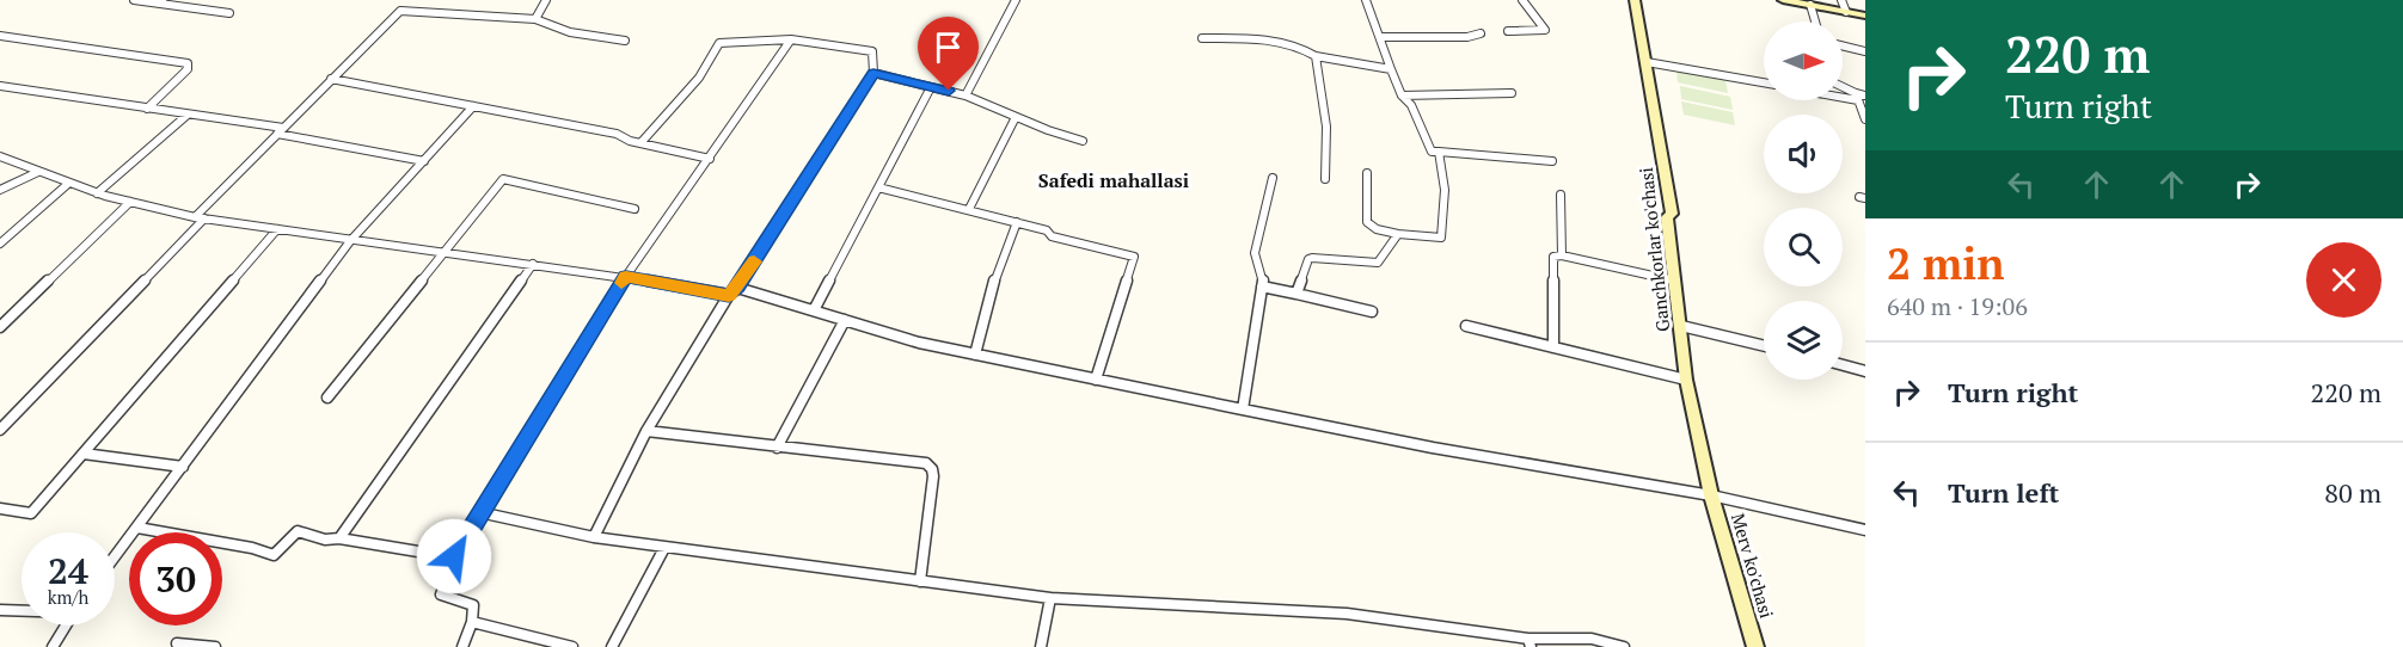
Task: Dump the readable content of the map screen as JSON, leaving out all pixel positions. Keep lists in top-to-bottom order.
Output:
{
  "streets": {
    "street": ["Ganchkorlar ko'chasi", "Merv ko'chasi"]
  },
  "crossings": [
    ["Ganchkorlar ko'chasi", "Merv ko'chasi"]
  ],
  "districts": ["Safedi mahallasi"],
  "north": "right",
  "page": {
    "turn": ["220 m", "Turn right"],
    "heading": ["2 min", "640 m · 19:06"],
    "list": [
      {
        "name": "Turn right",
        "value": "220 m"
      },
      {
        "name": "Turn left",
        "value": "80 m"
      }
    ],
    "speed": "24 km/h",
    "limit": "30"
  }
}
